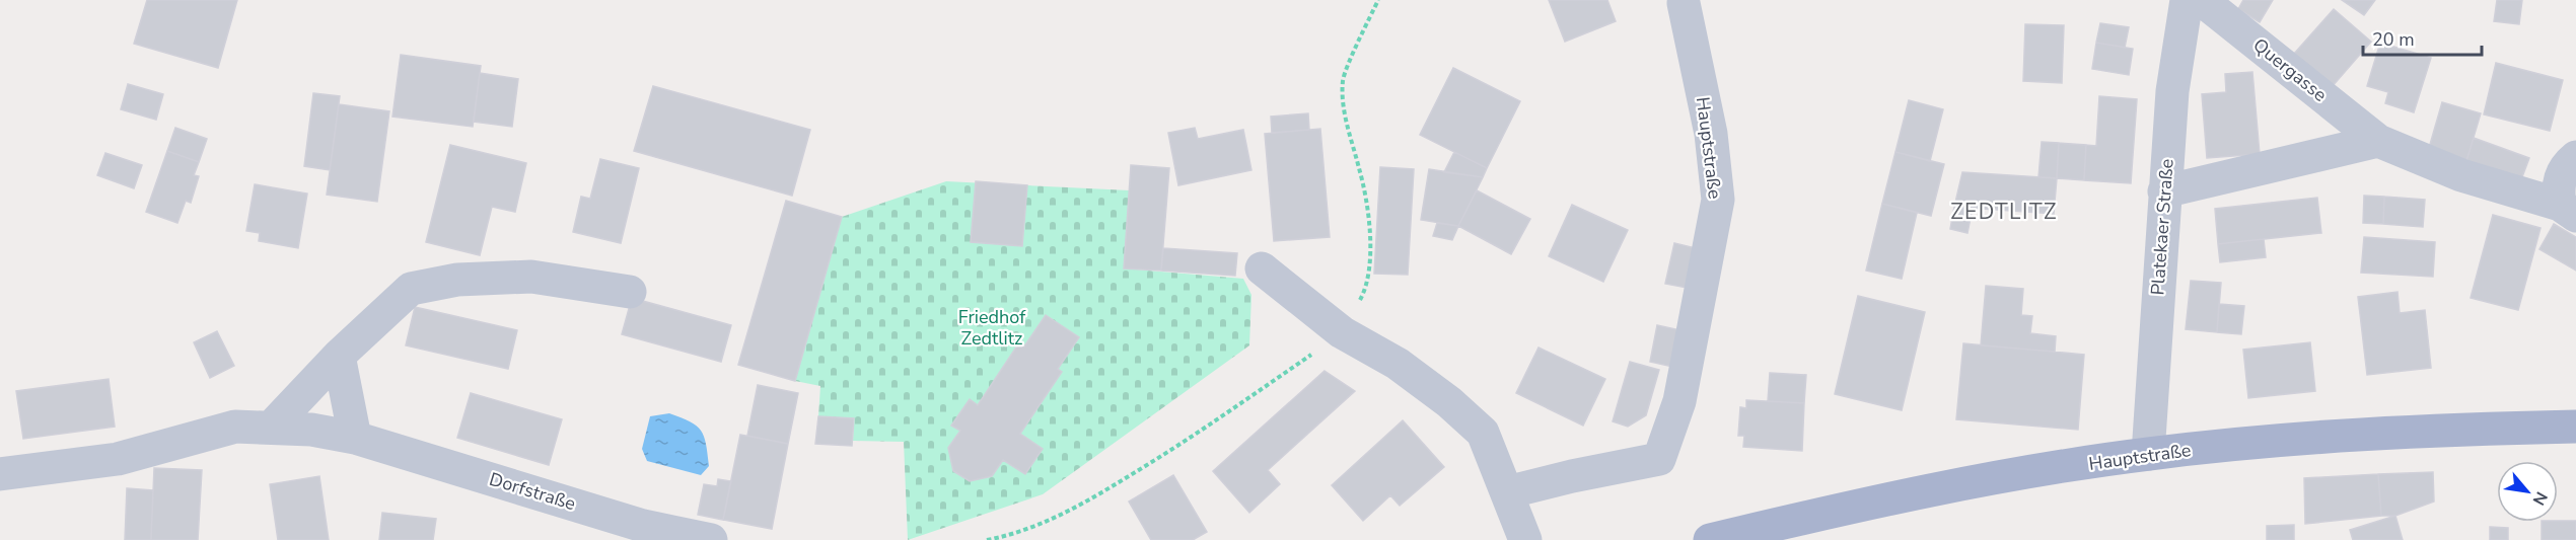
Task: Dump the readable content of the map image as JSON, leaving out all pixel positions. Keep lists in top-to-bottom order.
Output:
{
  "streets": {
    "main road": ["Hauptstraße"],
    "street": ["Quergasse", "Platekaer Straße", "Dorfstraße"]
  },
  "crossings": [
    ["Hauptstraße", "Platekaer Straße"]
  ],
  "districts": ["ZEDTLITZ"],
  "parks": ["Friedhof Zedtlitz"],
  "scale_bar": "20 m",
  "north": "bottom right"
}
